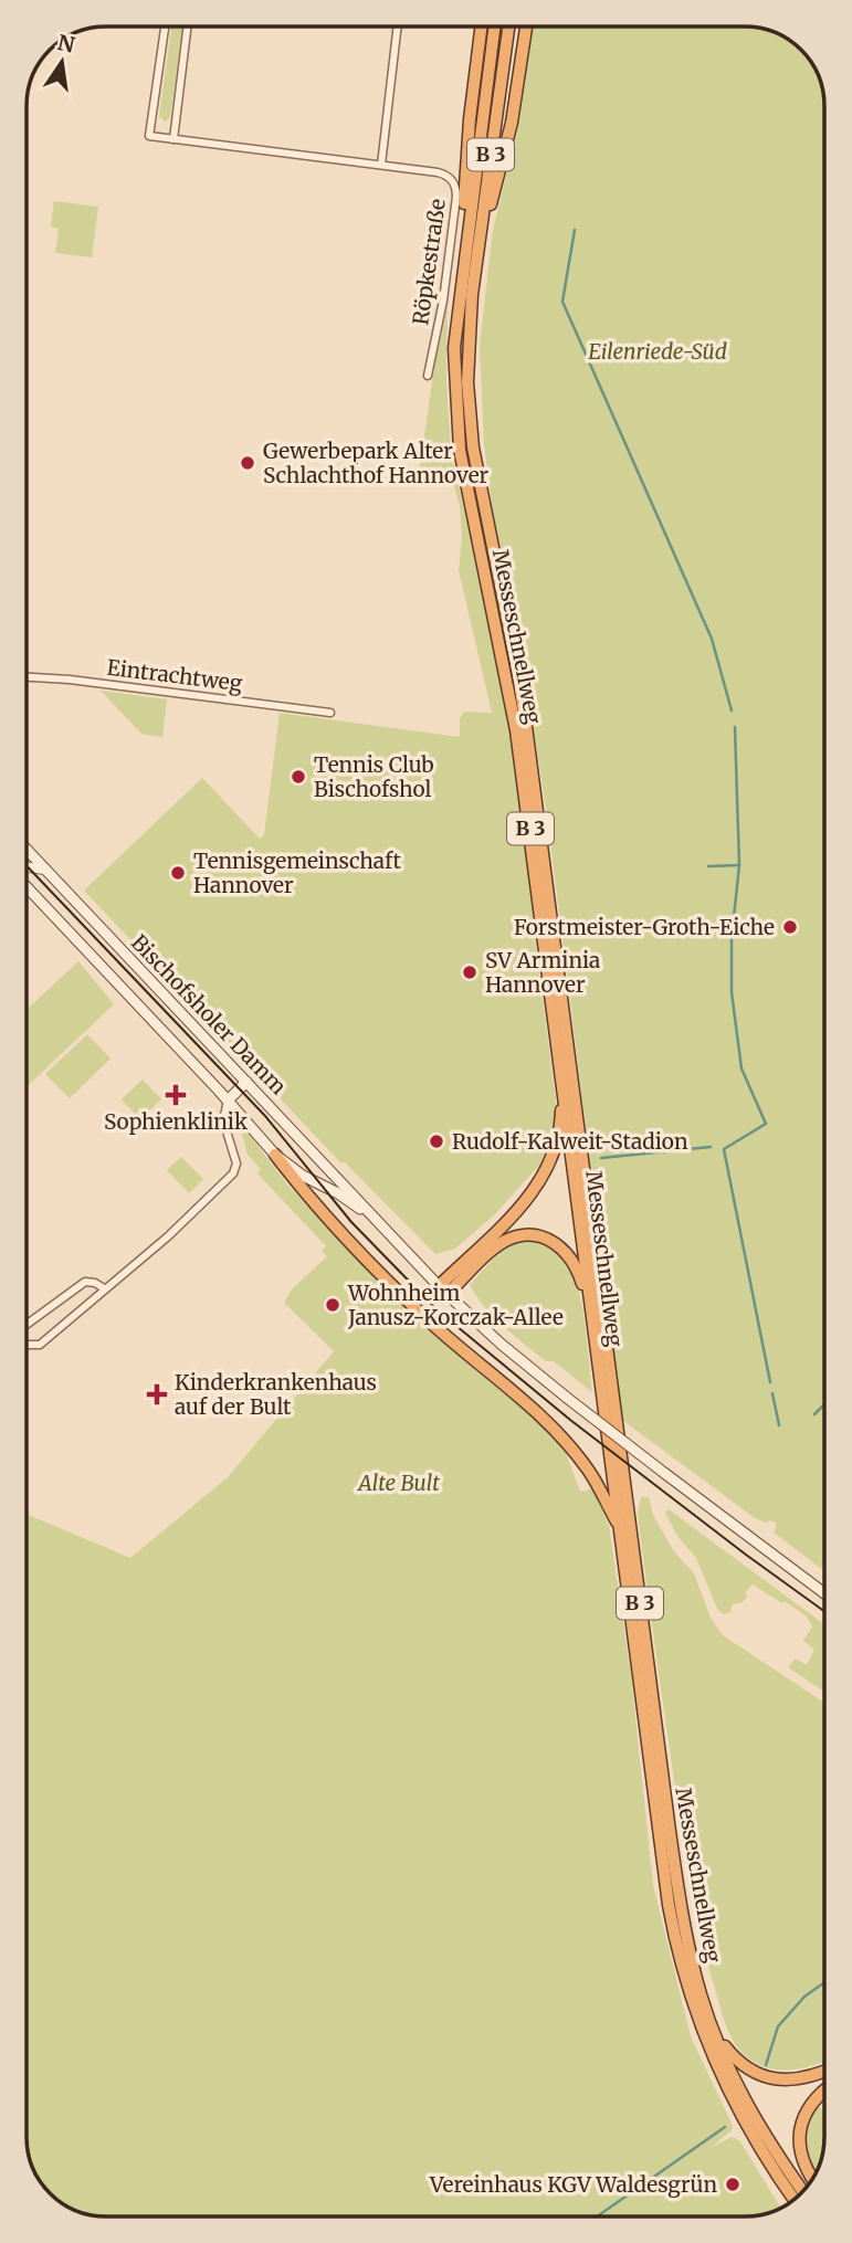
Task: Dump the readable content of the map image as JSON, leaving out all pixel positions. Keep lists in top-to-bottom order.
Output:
{
  "streets": {
    "highway": ["B 3", "Messeschnellweg"],
    "main road": ["Bischofsholer Damm"],
    "street": ["Röpkestraße", "Eintrachtweg"]
  },
  "parks": ["Eilenriede-Süd", "Alte Bult"],
  "places": {
    "other": [
      "Gewerbepark Alter Schlachthof Hannover",
      "Tennis Club Bischofshol",
      "Tennisgemeinschaft Hannover",
      "Forstmeister-Groth-Eiche",
      "SV Arminia Hannover",
      "Rudolf-Kalweit-Stadion",
      "Wohnheim Janusz-Korczak-Allee",
      "Vereinhaus KGV Waldesgrün"
    ],
    "health": ["Sophienklinik", "Kinderkrankenhaus auf der Bult"]
  },
  "north": "top"
}
